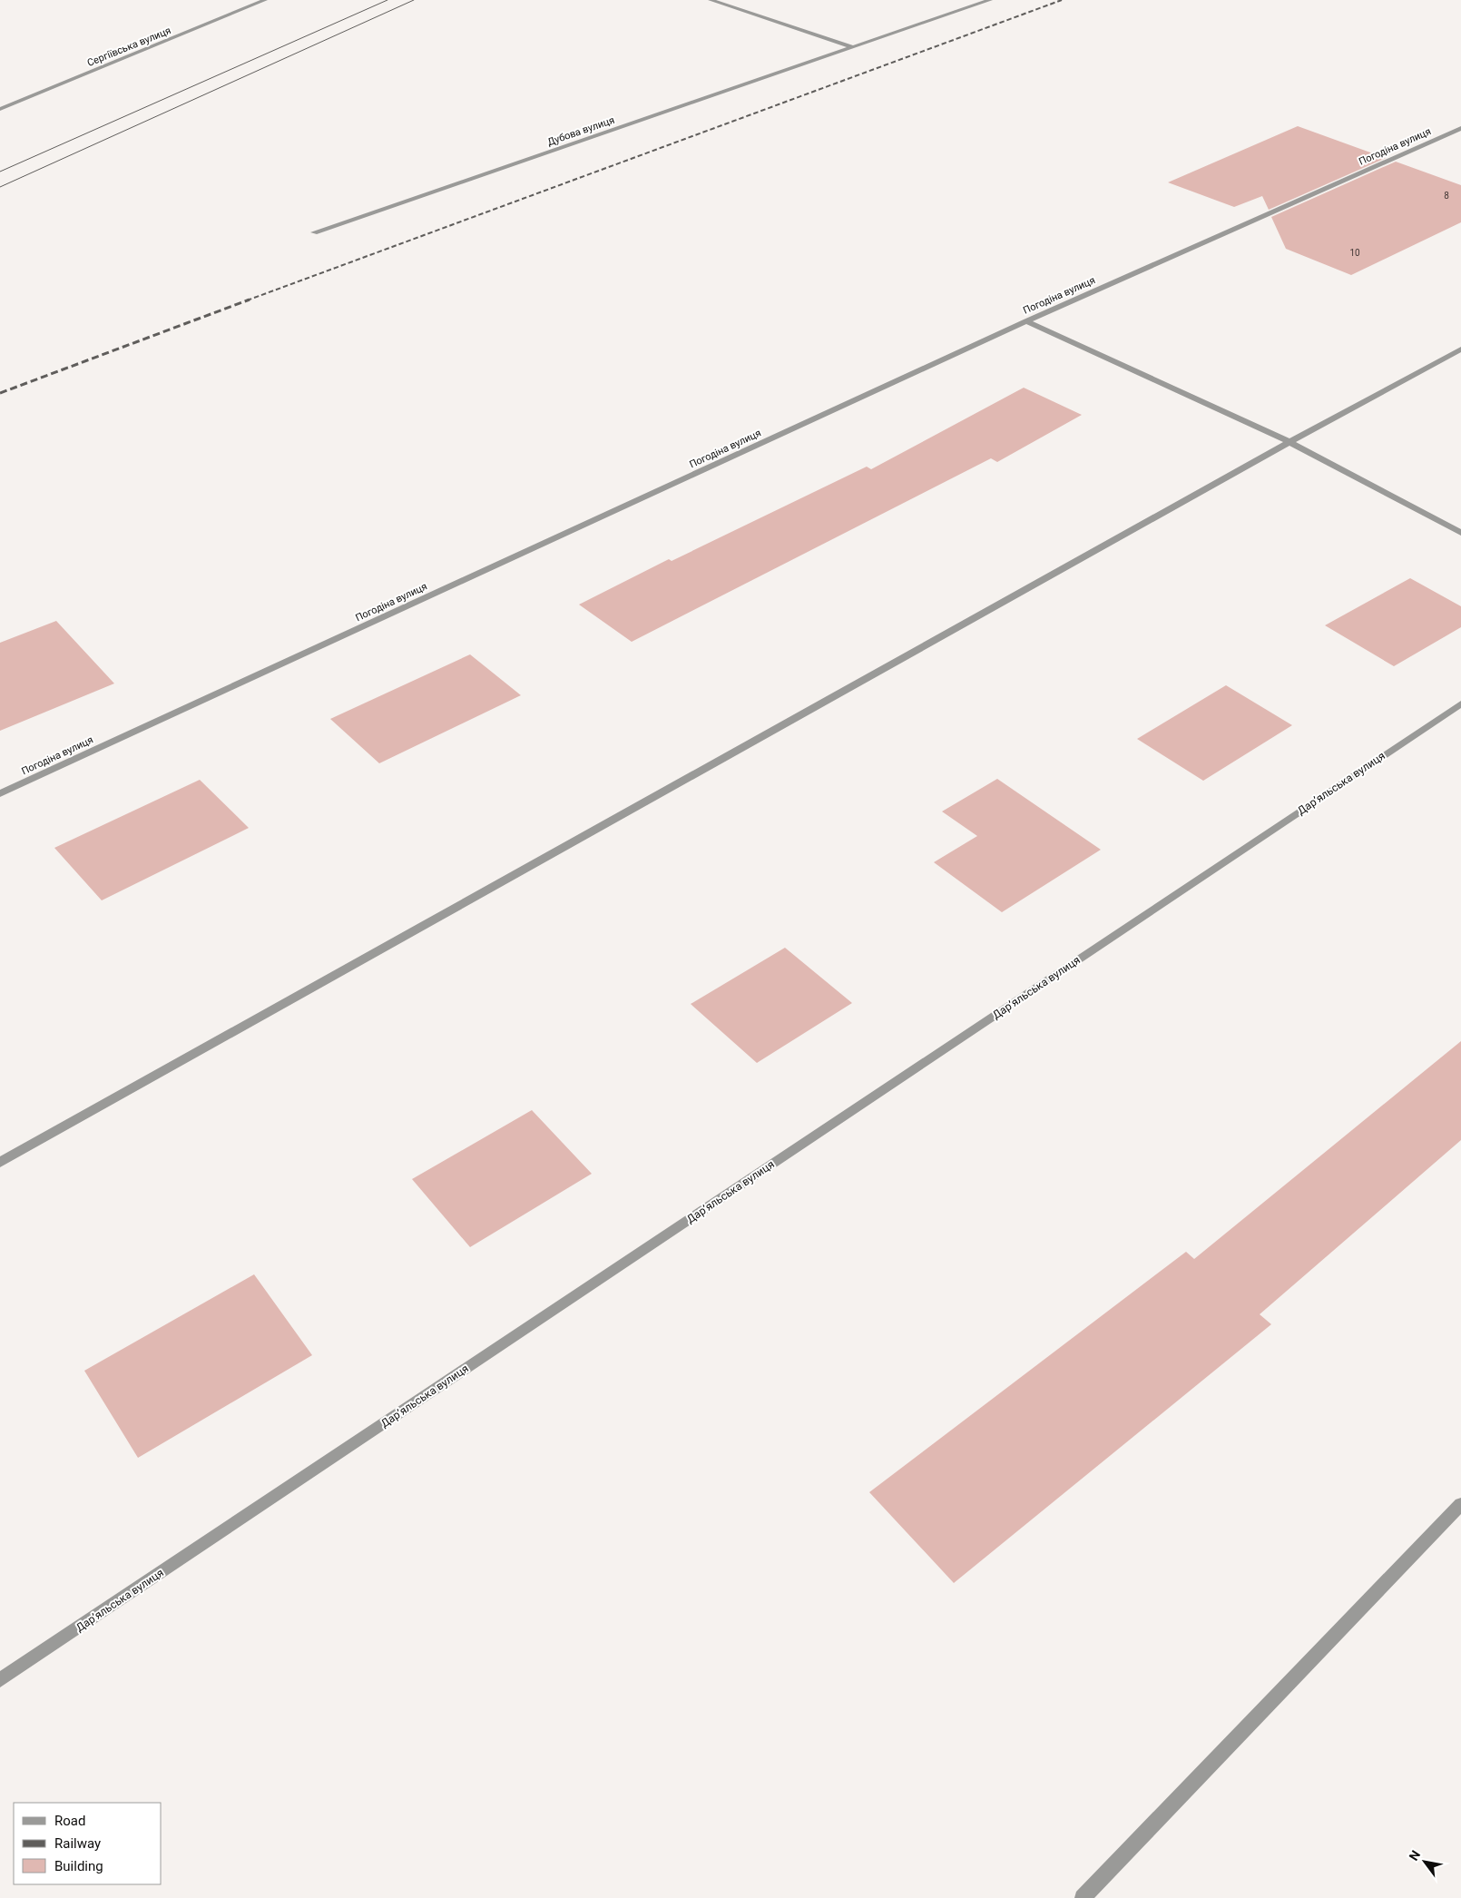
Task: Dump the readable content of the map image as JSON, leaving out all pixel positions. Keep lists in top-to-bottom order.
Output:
{
  "streets": {
    "street": [
      "Сергіївська вулиця",
      "Дубова вулиця",
      "Погодіна вулиця",
      "Дар’яльська вулиця"
    ]
  },
  "house_numbers": ["8", "10"],
  "legend": ["Road", "Railway", "Building"],
  "north": "top left"
}
